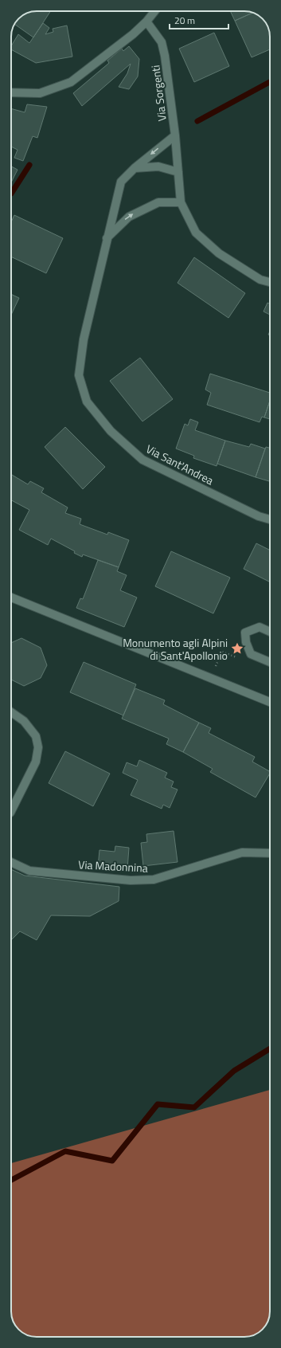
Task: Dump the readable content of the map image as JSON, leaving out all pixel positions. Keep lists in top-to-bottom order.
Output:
{
  "streets": {
    "street": ["Via Sorgenti", "Via Sant'Andrea", "Via Madonnina"]
  },
  "crossings": [
    ["Via Sorgenti", "Via Sant'Andrea"]
  ],
  "places": {
    "place": ["Monumento agli Alpini di Sant'Apollonio"]
  },
  "scale_bar": "20 m"
}
